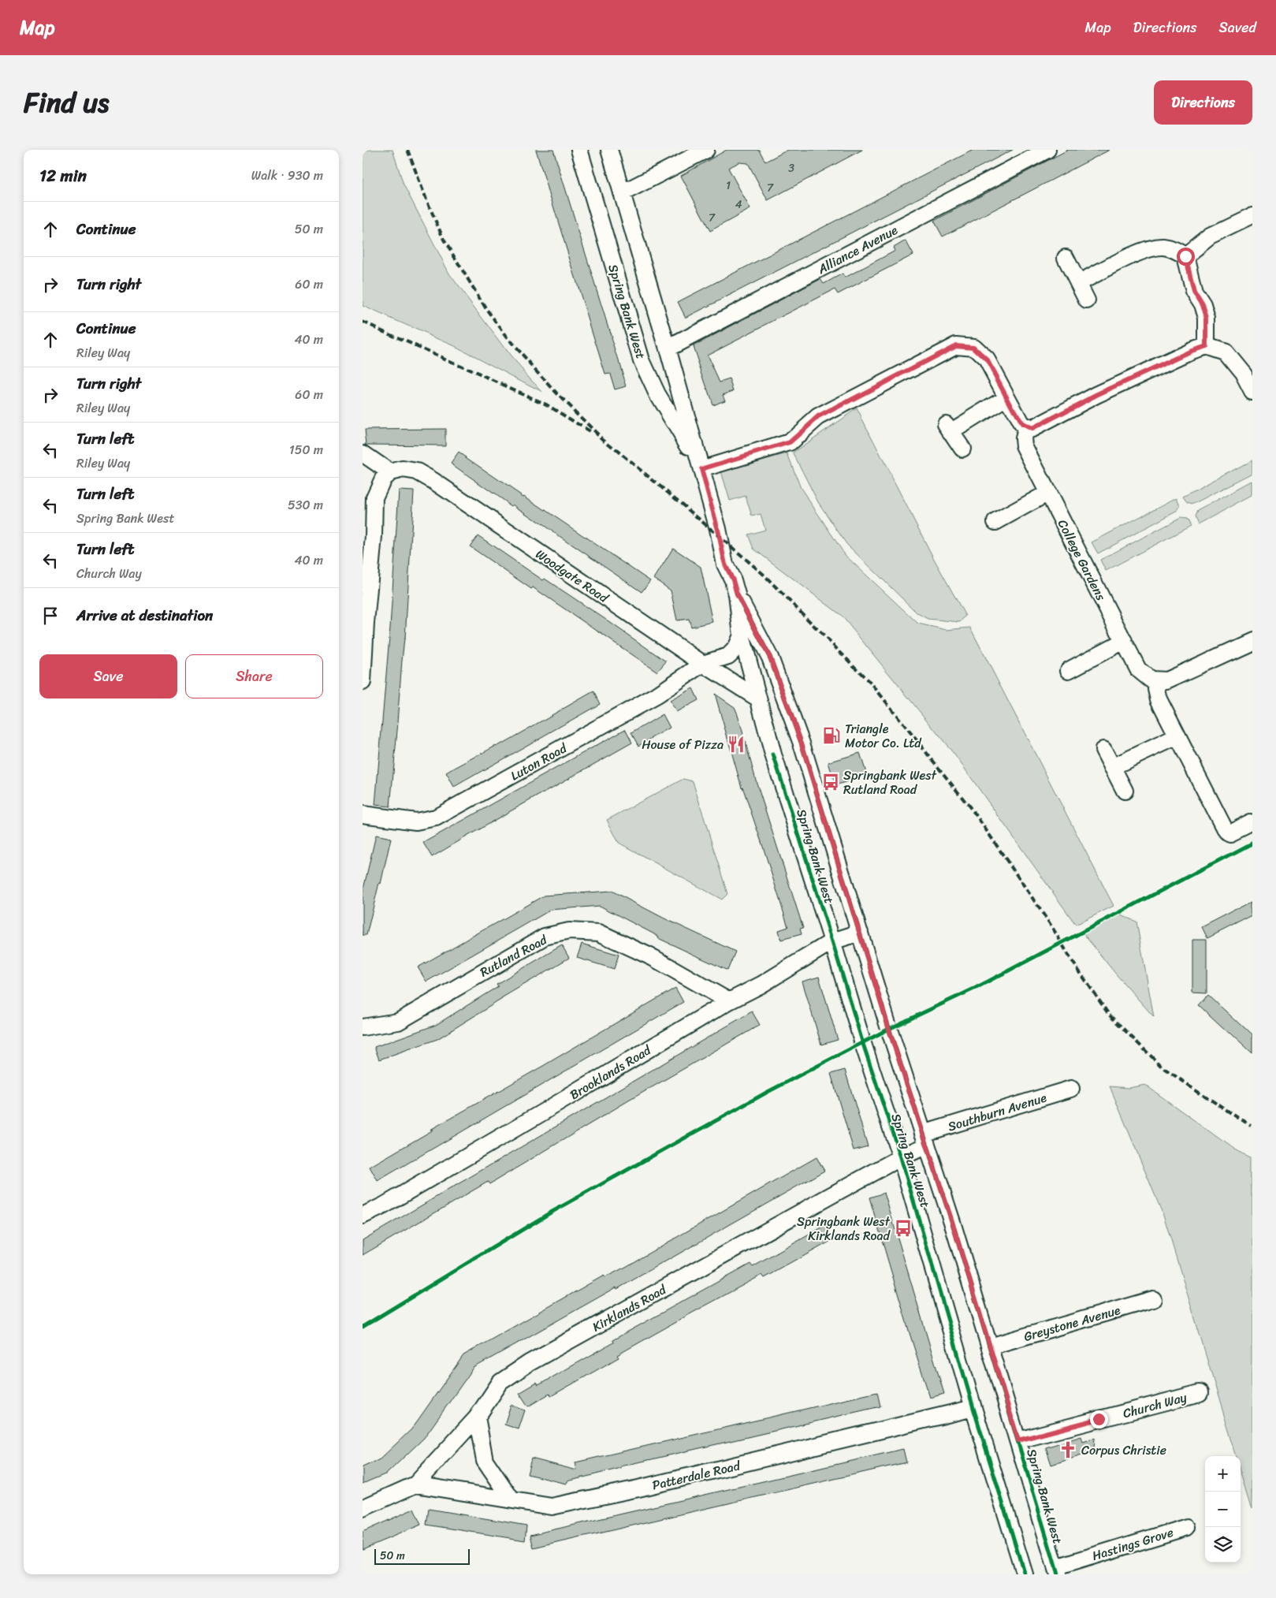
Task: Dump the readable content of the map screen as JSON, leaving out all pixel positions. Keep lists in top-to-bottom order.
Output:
{
  "streets": {
    "street": [
      "Alliance Avenue",
      "Spring Bank West",
      "College Gardens",
      "Woodgate Road",
      "Luton Road",
      "Rutland Road",
      "Brooklands Road",
      "Southburn Avenue",
      "Kirklands Road",
      "Greystone Avenue",
      "Church Way",
      "Patterdale Road",
      "Hastings Grove"
    ]
  },
  "crossings": [
    ["Alliance Avenue", "Spring Bank West"],
    ["Spring Bank West", "Woodgate Road"],
    ["Spring Bank West", "Luton Road"],
    ["Spring Bank West", "Brooklands Road"],
    ["Spring Bank West", "Southburn Avenue"],
    ["Spring Bank West", "Kirklands Road"],
    ["Spring Bank West", "Greystone Avenue"],
    ["Spring Bank West", "Church Way"],
    ["Spring Bank West", "Patterdale Road"],
    ["Spring Bank West", "Hastings Grove"],
    ["Woodgate Road", "Luton Road"],
    ["Rutland Road", "Brooklands Road"],
    ["Southburn Avenue", "Kirklands Road"],
    ["Kirklands Road", "Patterdale Road"]
  ],
  "places": {
    "fuel station": ["Triangle Motor Co. Ltd"],
    "restaurant": ["House of Pizza"],
    "bus stop": ["Springbank West Rutland Road", "Springbank West Kirklands Road"],
    "church": ["Corpus Christie"]
  },
  "house_numbers": [
    "3",
    "1",
    "7",
    "4",
    "7"
  ],
  "scale_bar": "50 m",
  "page": {
    "header": "Map",
    "nav": ["Map", "Directions", "Saved"],
    "title": "Find us",
    "buttons": [
      "Directions",
      ["Save", "Share"]
    ],
    "heading": ["12 min", "Walk · 930 m"],
    "list": [
      ["Continue", "50 m"],
      ["Turn right", "60 m"],
      ["Continue", "Riley Way", "40 m"],
      ["Turn right", "Riley Way", "60 m"],
      ["Turn left", "Riley Way", "150 m"],
      ["Turn left", "Spring Bank West", "530 m"],
      ["Turn left", "Church Way", "40 m"],
      "Arrive at destination"
    ],
    "map_buttons": ["+", "−"],
    "scale": "50 m"
  }
}
